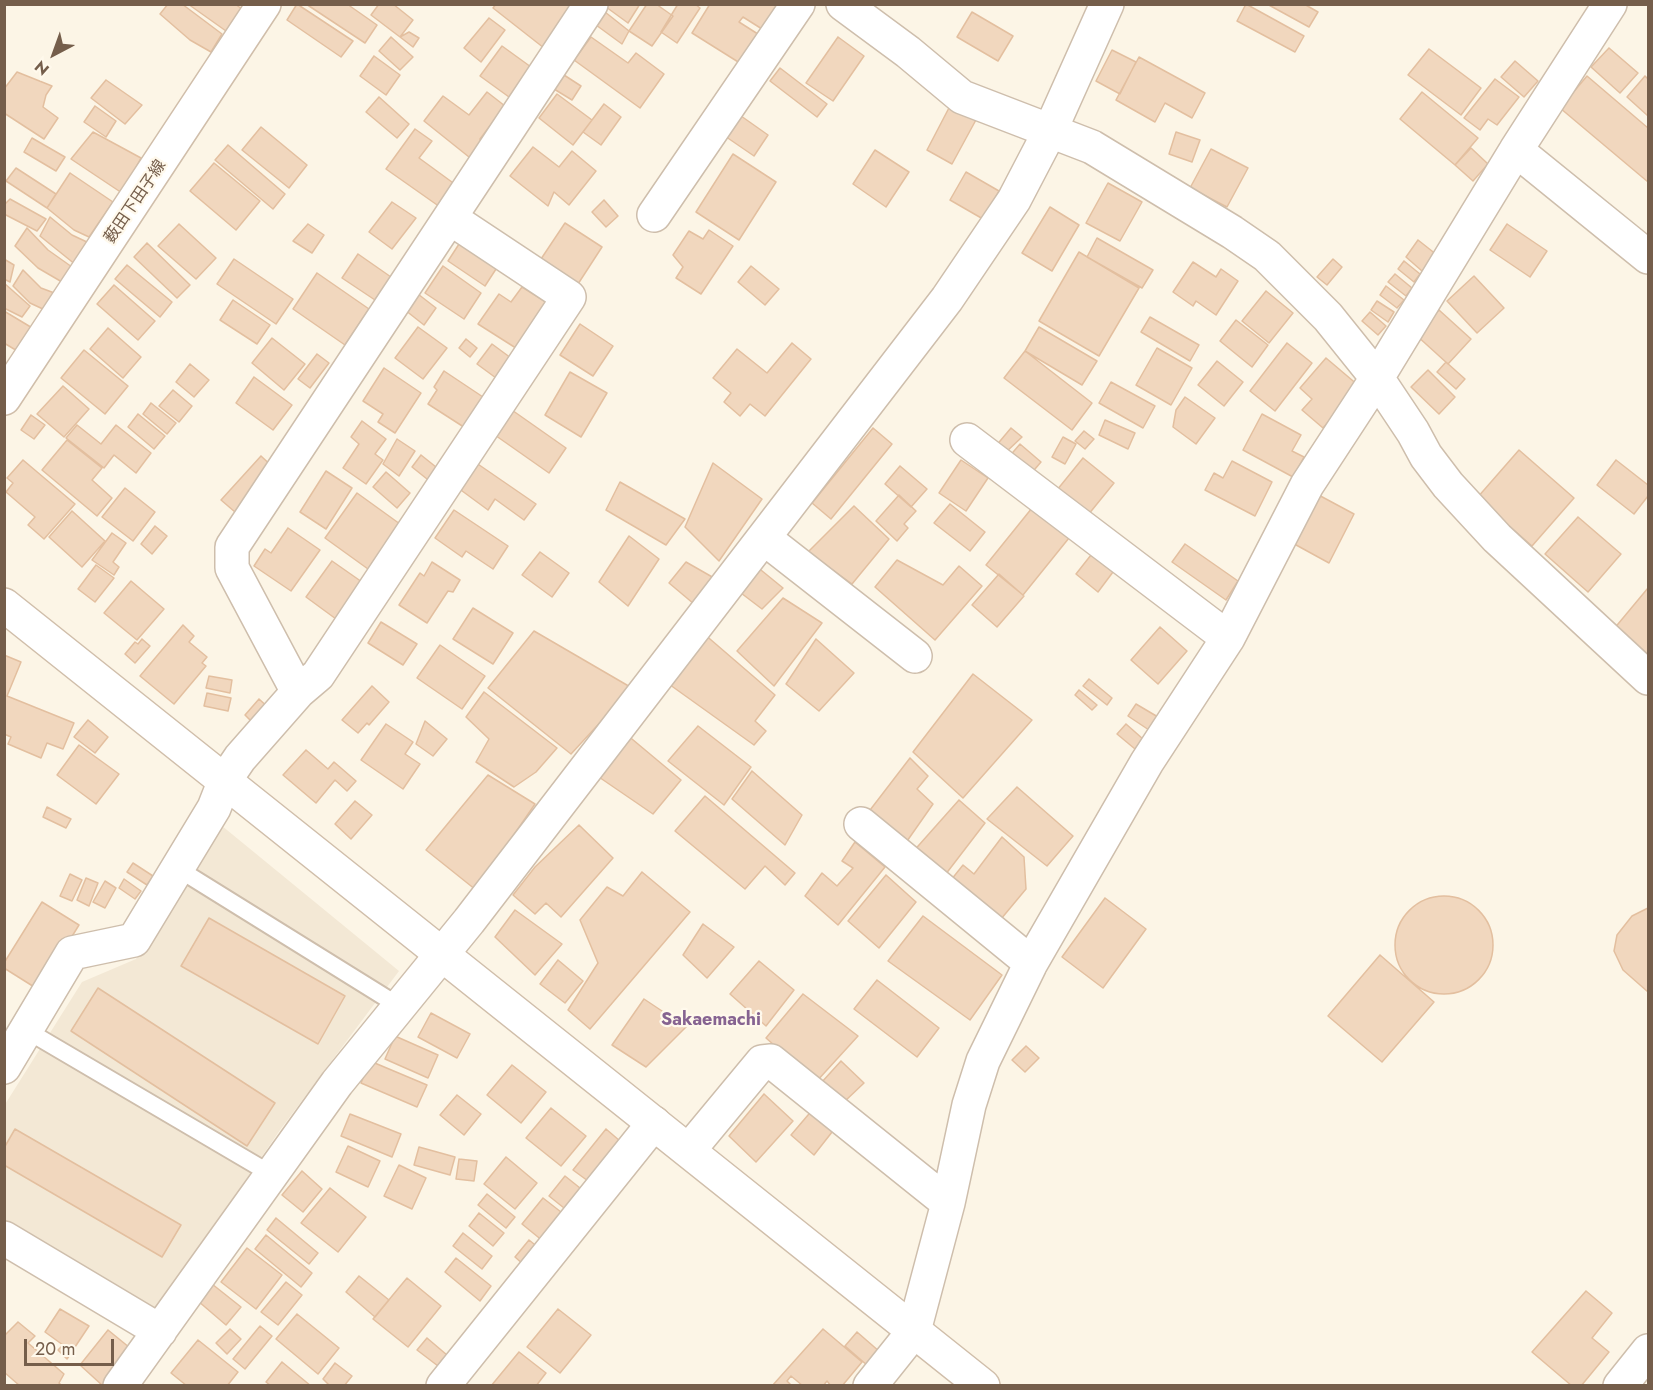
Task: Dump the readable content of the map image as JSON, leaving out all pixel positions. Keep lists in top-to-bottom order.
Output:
{
  "streets": {
    "street": ["薮田下田子線"]
  },
  "districts": ["Sakaemachi"],
  "scale_bar": "20 m",
  "north": "bottom left"
}
